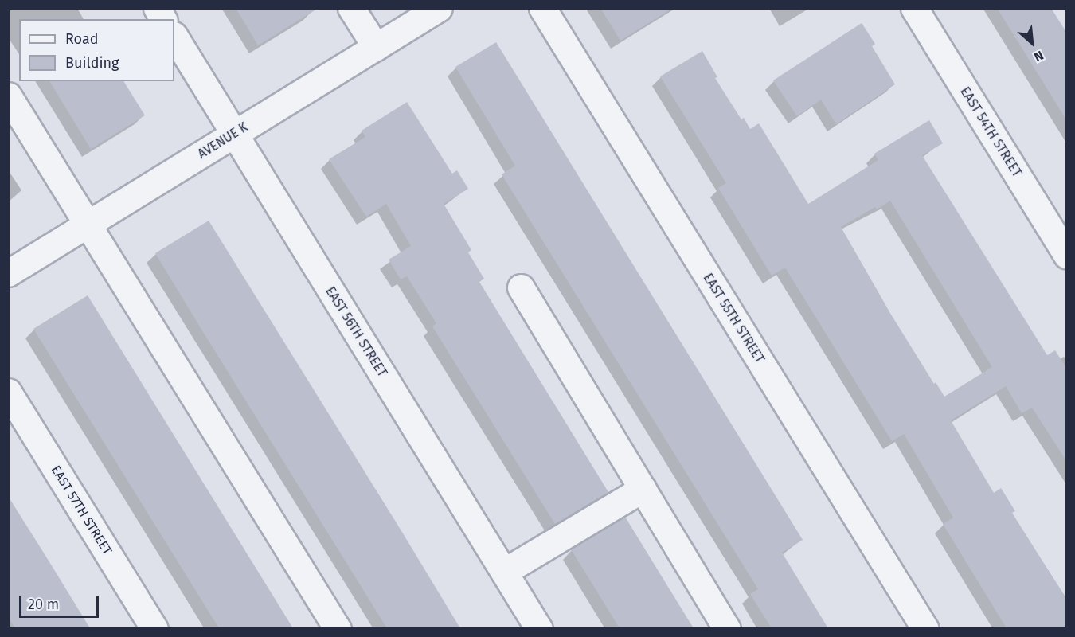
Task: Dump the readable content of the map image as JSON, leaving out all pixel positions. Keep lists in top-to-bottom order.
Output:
{
  "streets": {
    "street": [
      "EAST 54TH STREET",
      "AVENUE K",
      "EAST 55TH STREET",
      "EAST 56TH STREET",
      "EAST 57TH STREET"
    ]
  },
  "crossings": [
    ["AVENUE K", "EAST 56TH STREET"]
  ],
  "legend": ["Road", "Building"],
  "scale_bar": "20 m",
  "north": "bottom right"
}
